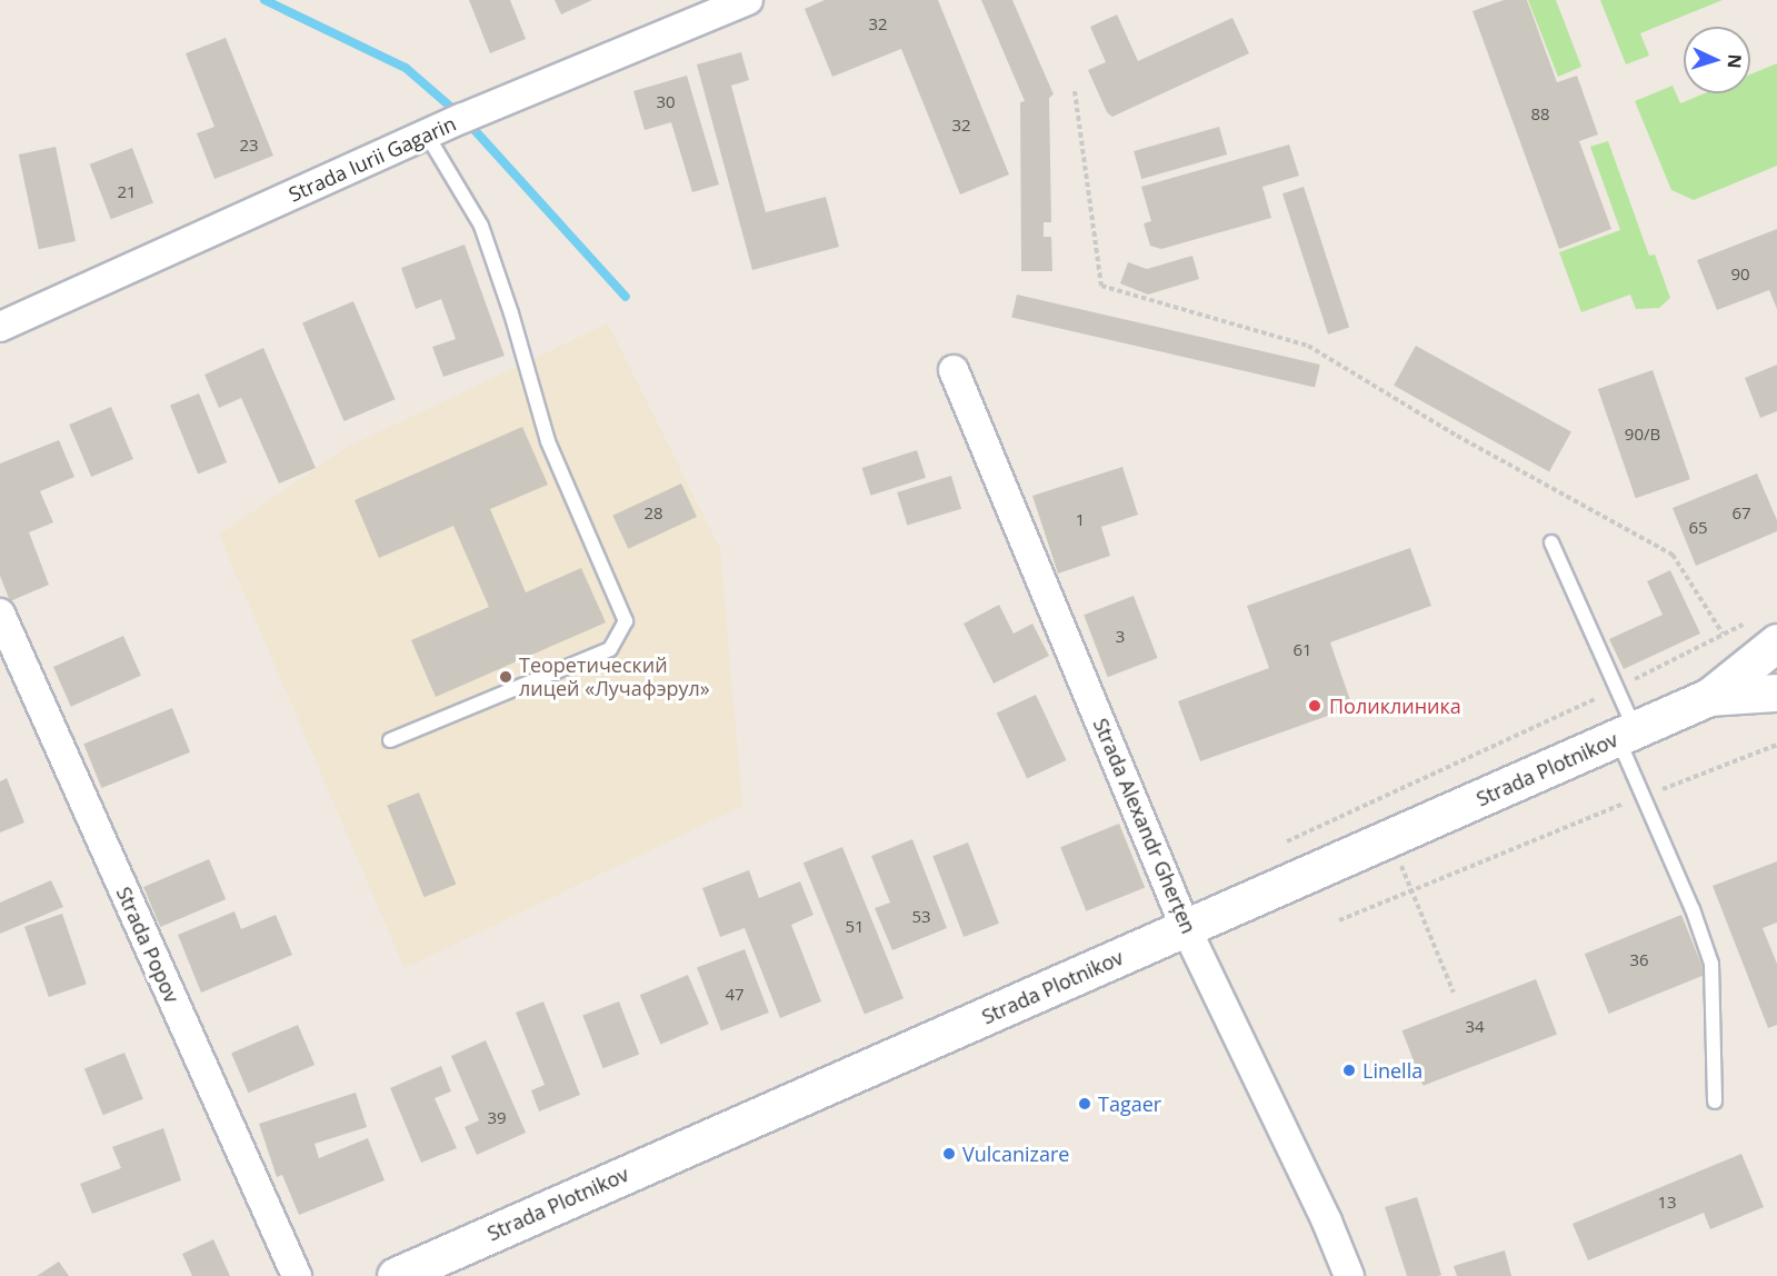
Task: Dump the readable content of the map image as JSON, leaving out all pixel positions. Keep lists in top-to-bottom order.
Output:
{
  "streets": {
    "main road": ["Strada Plotnikov"],
    "street": ["Strada Iurii Gagarin", "Strada Alexandr Gherțen", "Strada Popov"]
  },
  "crossings": [
    ["Strada Plotnikov", "Strada Alexandr Gherțen"]
  ],
  "places": [
    "Теоретический лицей «Лучафэрул»",
    "Поликлиника",
    "Linella",
    "Tagaer",
    "Vulcanizare"
  ],
  "house_numbers": [
    "32",
    "30",
    "88",
    "32",
    "23",
    "21",
    "90",
    "90/B",
    "28",
    "67",
    "1",
    "65",
    "3",
    "61",
    "53",
    "51",
    "36",
    "47",
    "34",
    "39",
    "13"
  ],
  "north": "right"
}
